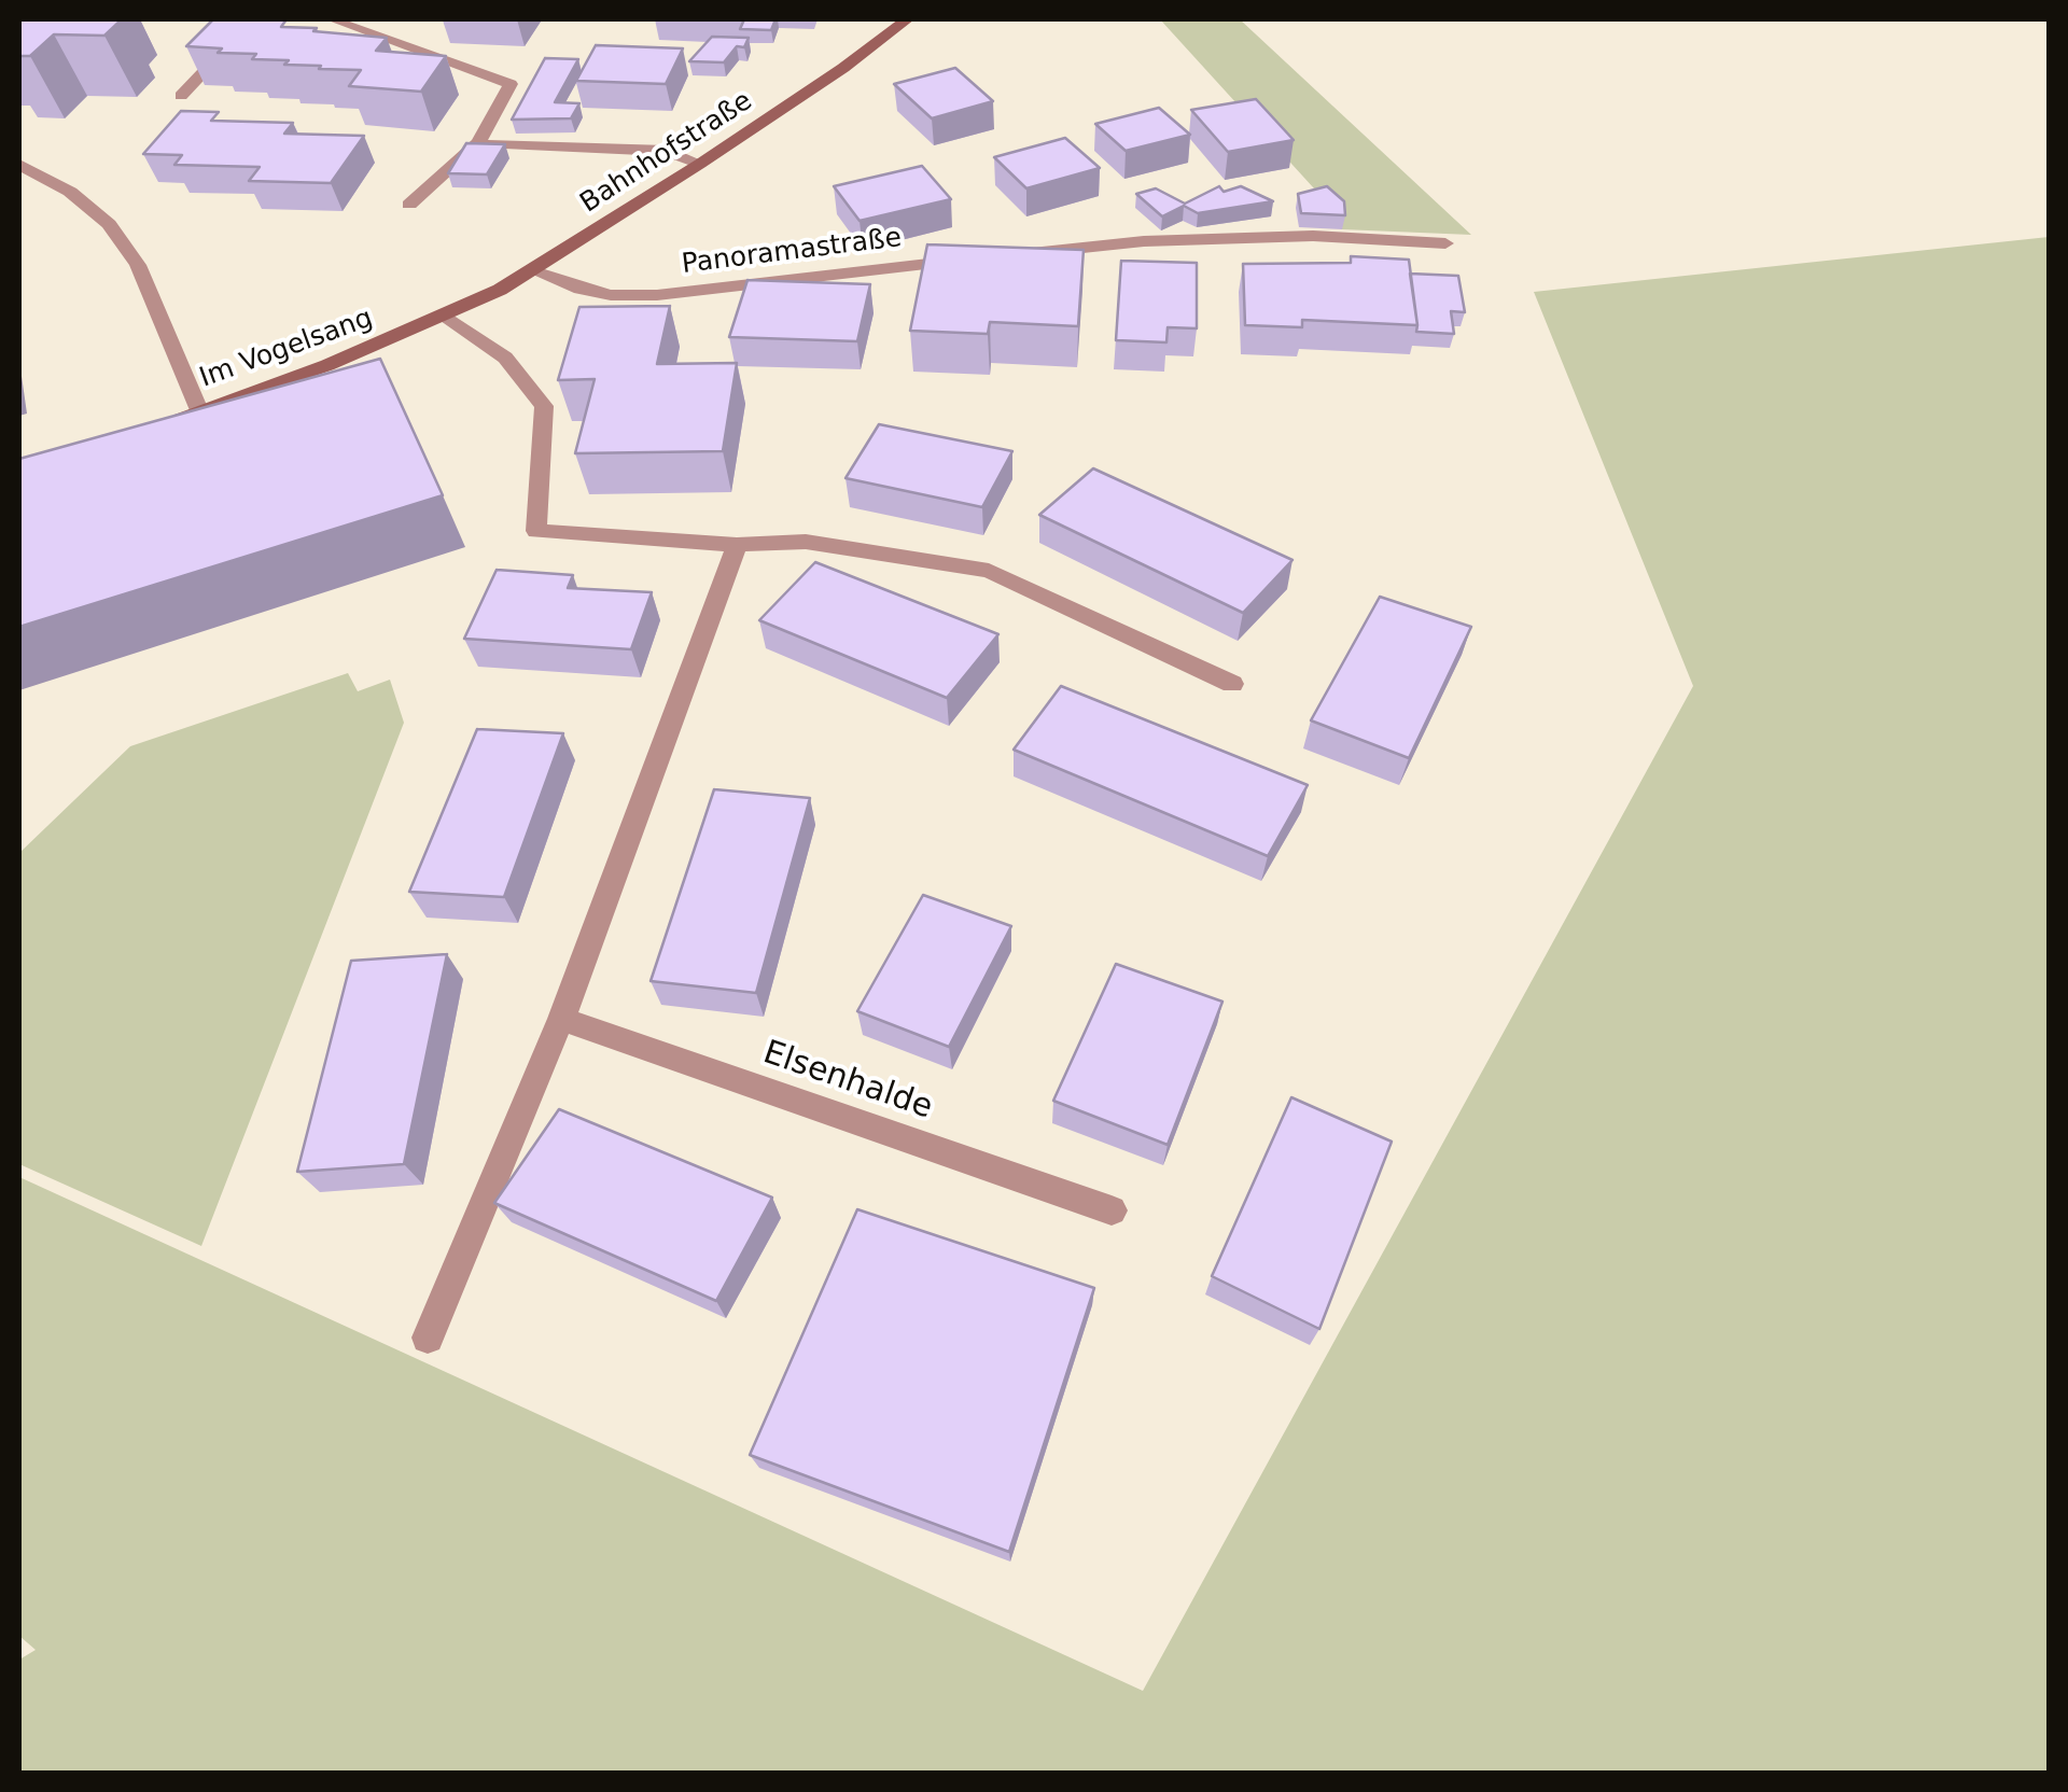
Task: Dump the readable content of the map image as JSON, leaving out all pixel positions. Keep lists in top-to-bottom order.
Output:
{
  "streets": {
    "street": [
      "Bahnhofstraße",
      "Panoramastraße",
      "Im Vogelsang",
      "Elsenhalde"
    ]
  },
  "crossings": [
    ["Bahnhofstraße", "Panoramastraße"],
    ["Bahnhofstraße", "Im Vogelsang"]
  ]
}
